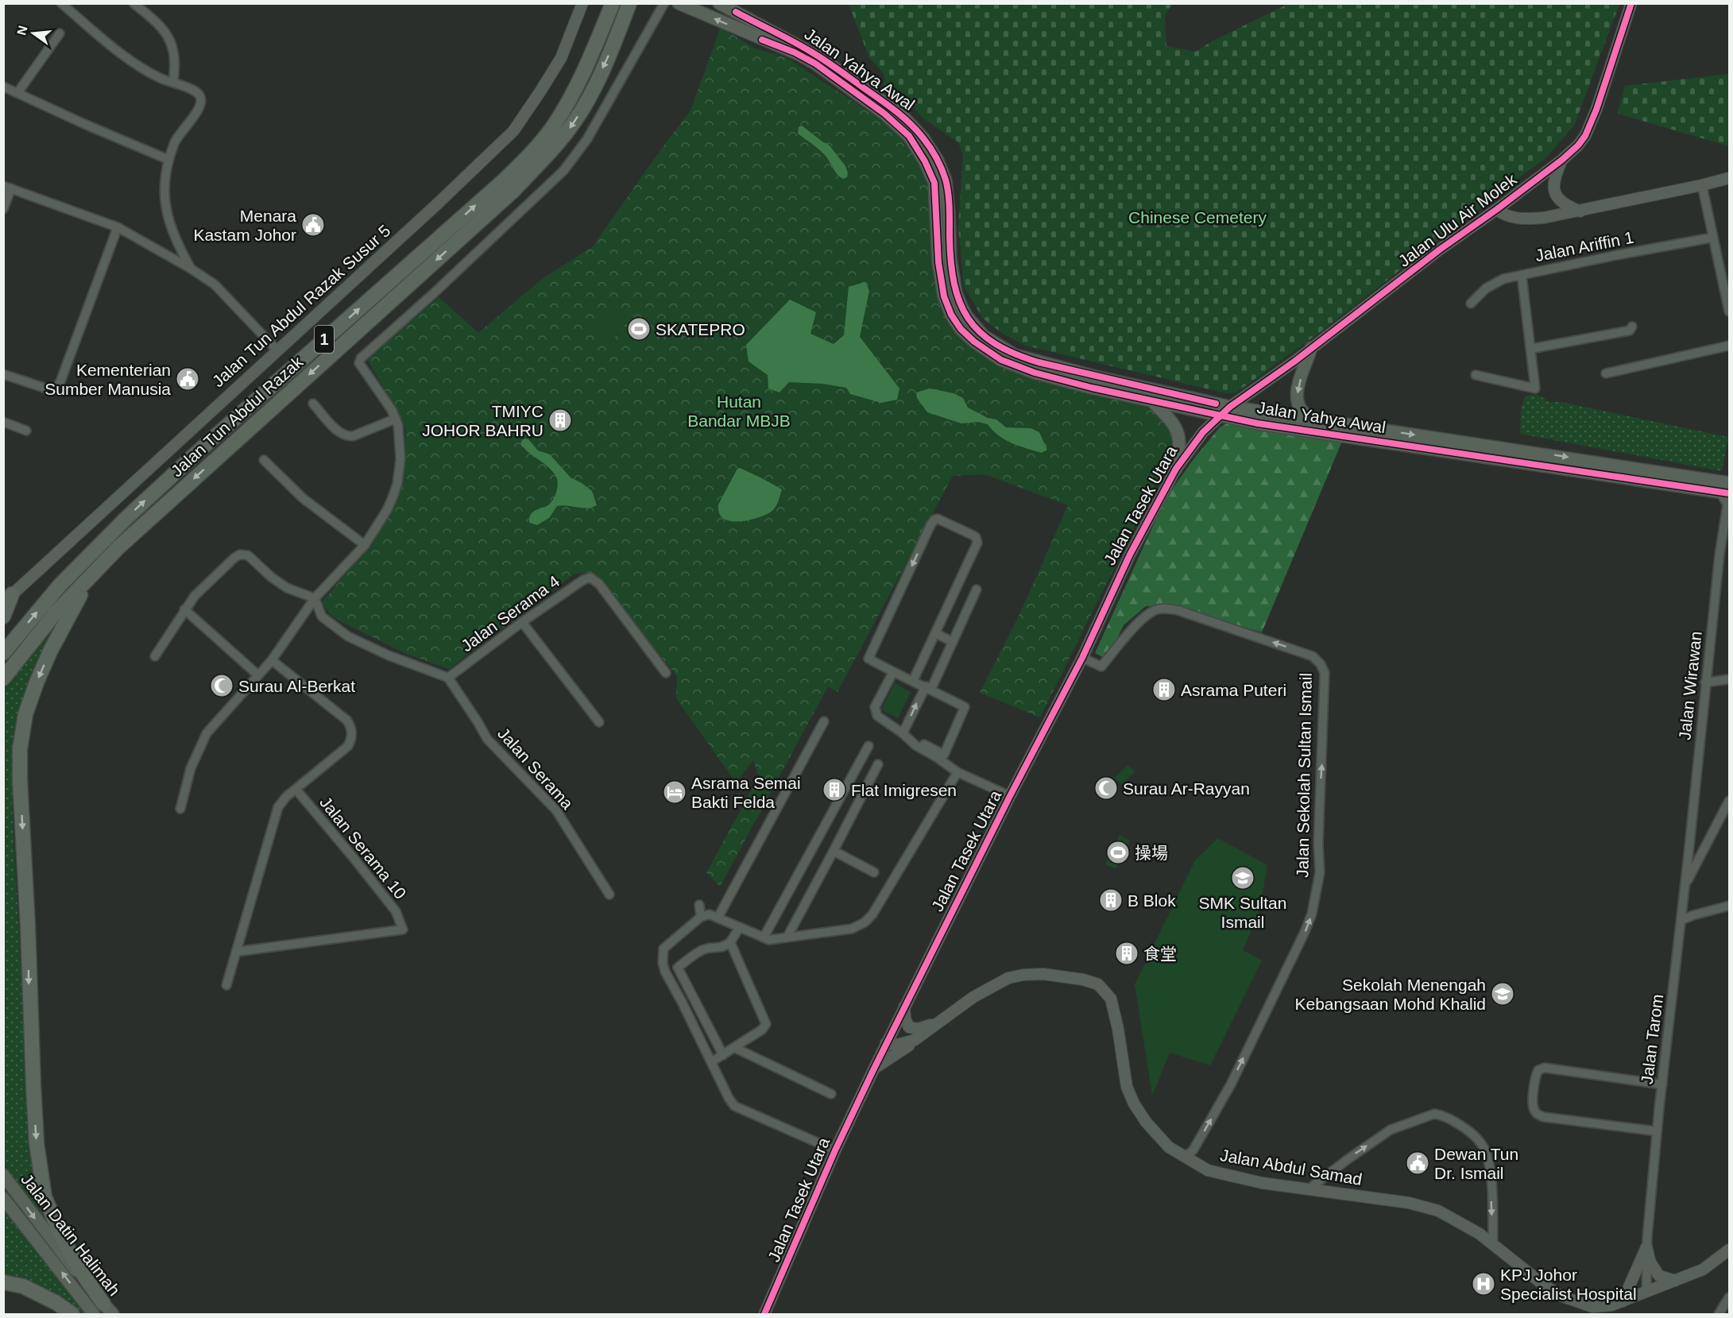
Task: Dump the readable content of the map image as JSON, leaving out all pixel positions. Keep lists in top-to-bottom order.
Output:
{
  "streets": {
    "highway": ["1", "Jalan Tun Abdul Razak"],
    "main road": ["Jalan Yahya Awal", "Jalan Datin Halimah"],
    "street": [
      "Jalan Ulu Air Molek",
      "Jalan Ariffin 1",
      "Jalan Tun Abdul Razak Susur 5",
      "Jalan Tasek Utara",
      "Jalan Serama 4",
      "Jalan Wirawan",
      "Jalan Serama",
      "Jalan Sekolah Sultan Ismail",
      "Jalan Serama 10",
      "Jalan Tarom",
      "Jalan Abdul Samad"
    ]
  },
  "crossings": [
    ["Jalan Yahya Awal", "Jalan Ulu Air Molek"],
    ["Jalan Yahya Awal", "Jalan Tasek Utara"],
    ["Jalan Yahya Awal", "Jalan Wirawan"],
    ["Jalan Ulu Air Molek", "Jalan Tasek Utara"],
    ["Jalan Tasek Utara", "Jalan Sekolah Sultan Ismail"],
    ["Jalan Tasek Utara", "Jalan Abdul Samad"],
    ["Jalan Serama 4", "Jalan Serama"],
    ["Jalan Wirawan", "Jalan Tarom"],
    ["Jalan Sekolah Sultan Ismail", "Jalan Abdul Samad"],
    ["Jalan Tarom", "Jalan Abdul Samad"]
  ],
  "parks": ["Chinese Cemetery", "Hutan Bandar MBJB"],
  "places": {
    "public building": ["Menara Kastam Johor", "Kementerian Sumber Manusia", "Dewan Tun Dr. Ismail"],
    "sports": ["SKATEPRO", "操場"],
    "building": [
      "TMIYC JOHOR BAHRU",
      "Asrama Puteri",
      "Flat Imigresen",
      "B Blok",
      "食堂"
    ],
    "mosque": ["Surau Al-Berkat", "Surau Ar-Rayyan"],
    "hotel": ["Asrama Semai Bakti Felda"],
    "school or university": ["SMK Sultan Ismail", "Sekolah Menengah Kebangsaan Mohd Khalid"],
    "hospital": ["KPJ Johor Specialist Hospital"]
  },
  "north": "left"
}
